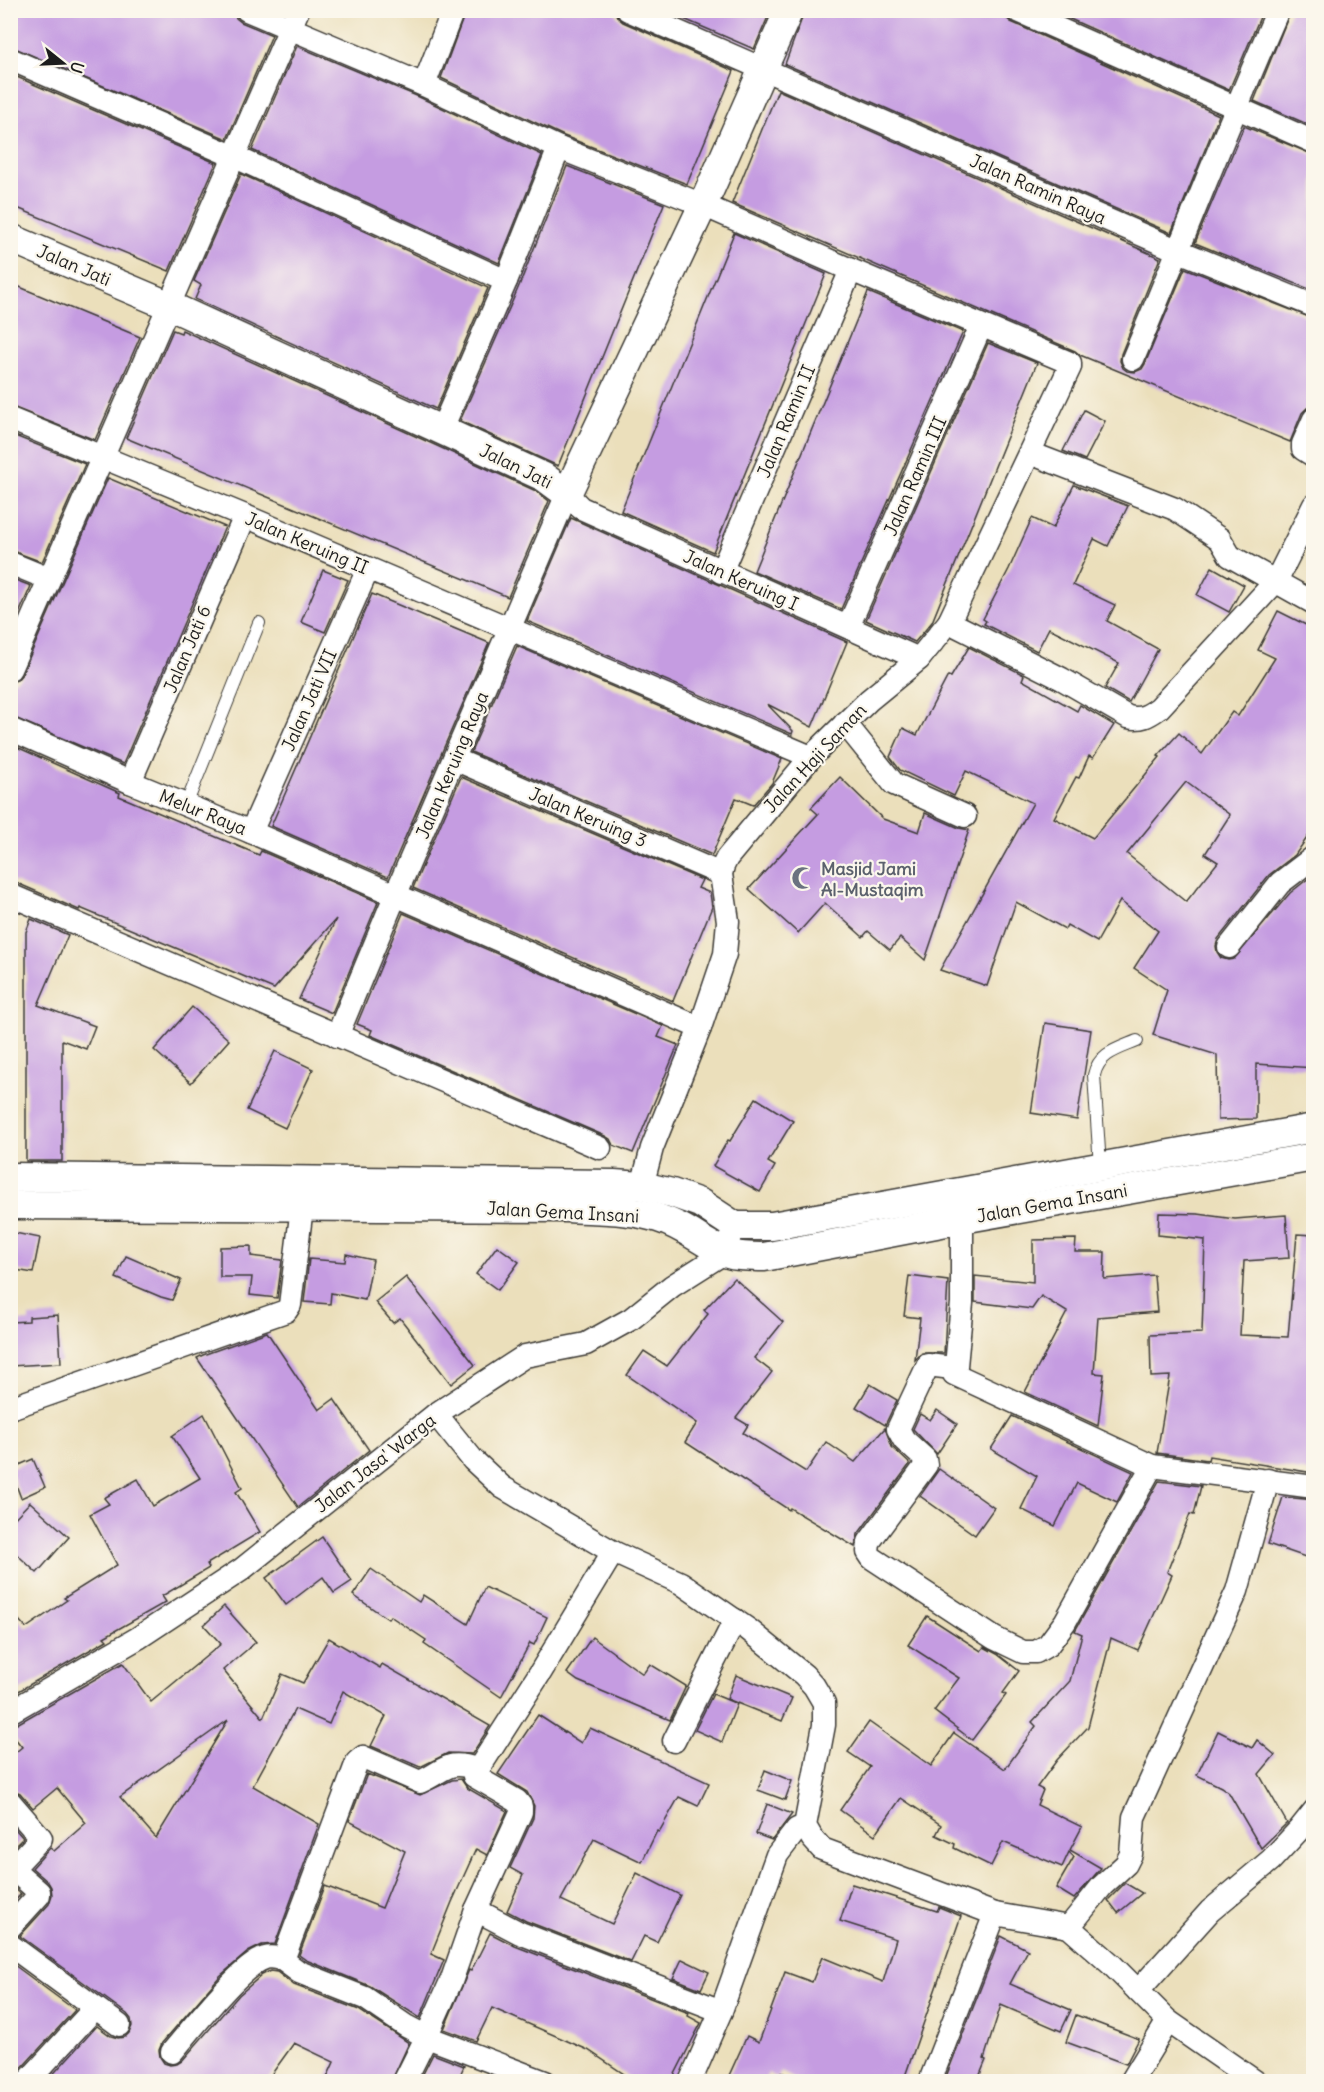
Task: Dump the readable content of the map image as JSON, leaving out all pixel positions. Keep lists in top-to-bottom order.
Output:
{
  "streets": {
    "street": [
      "Jalan Ramin Raya",
      "Jalan Jati",
      "Jalan Ramin II",
      "Jalan Ramin III",
      "Jalan Keruing II",
      "Jalan Keruing I",
      "Jalan Jati 6",
      "Jalan Jati VII",
      "Jalan Haji Saman",
      "Jalan Keruing Raya",
      "Melur Raya",
      "Jalan Keruing 3",
      "Jalan Gema Insani",
      "Jalan Jasa' Warga"
    ]
  },
  "crossings": [
    ["Jalan Ramin Raya", "Jalan Jati"],
    ["Jalan Jati", "Jalan Keruing I"],
    ["Jalan Jati", "Jalan Keruing Raya"],
    ["Jalan Ramin II", "Jalan Keruing I"],
    ["Jalan Ramin III", "Jalan Keruing I"],
    ["Jalan Ramin III", "Jalan Haji Saman"],
    ["Jalan Keruing II", "Jalan Jati 6"],
    ["Jalan Keruing II", "Jalan Jati VII"],
    ["Jalan Keruing II", "Jalan Haji Saman"],
    ["Jalan Keruing II", "Jalan Keruing Raya"],
    ["Jalan Keruing I", "Jalan Haji Saman"],
    ["Jalan Keruing I", "Jalan Keruing Raya"],
    ["Jalan Jati 6", "Melur Raya"],
    ["Jalan Jati VII", "Melur Raya"],
    ["Jalan Haji Saman", "Jalan Keruing 3"],
    ["Jalan Keruing Raya", "Melur Raya"],
    ["Jalan Keruing Raya", "Jalan Keruing 3"],
    ["Jalan Gema Insani", "Jalan Jasa' Warga"]
  ],
  "places": {
    "mosque": ["Masjid Jami Al-Mustaqim"]
  },
  "north": "right"
}
